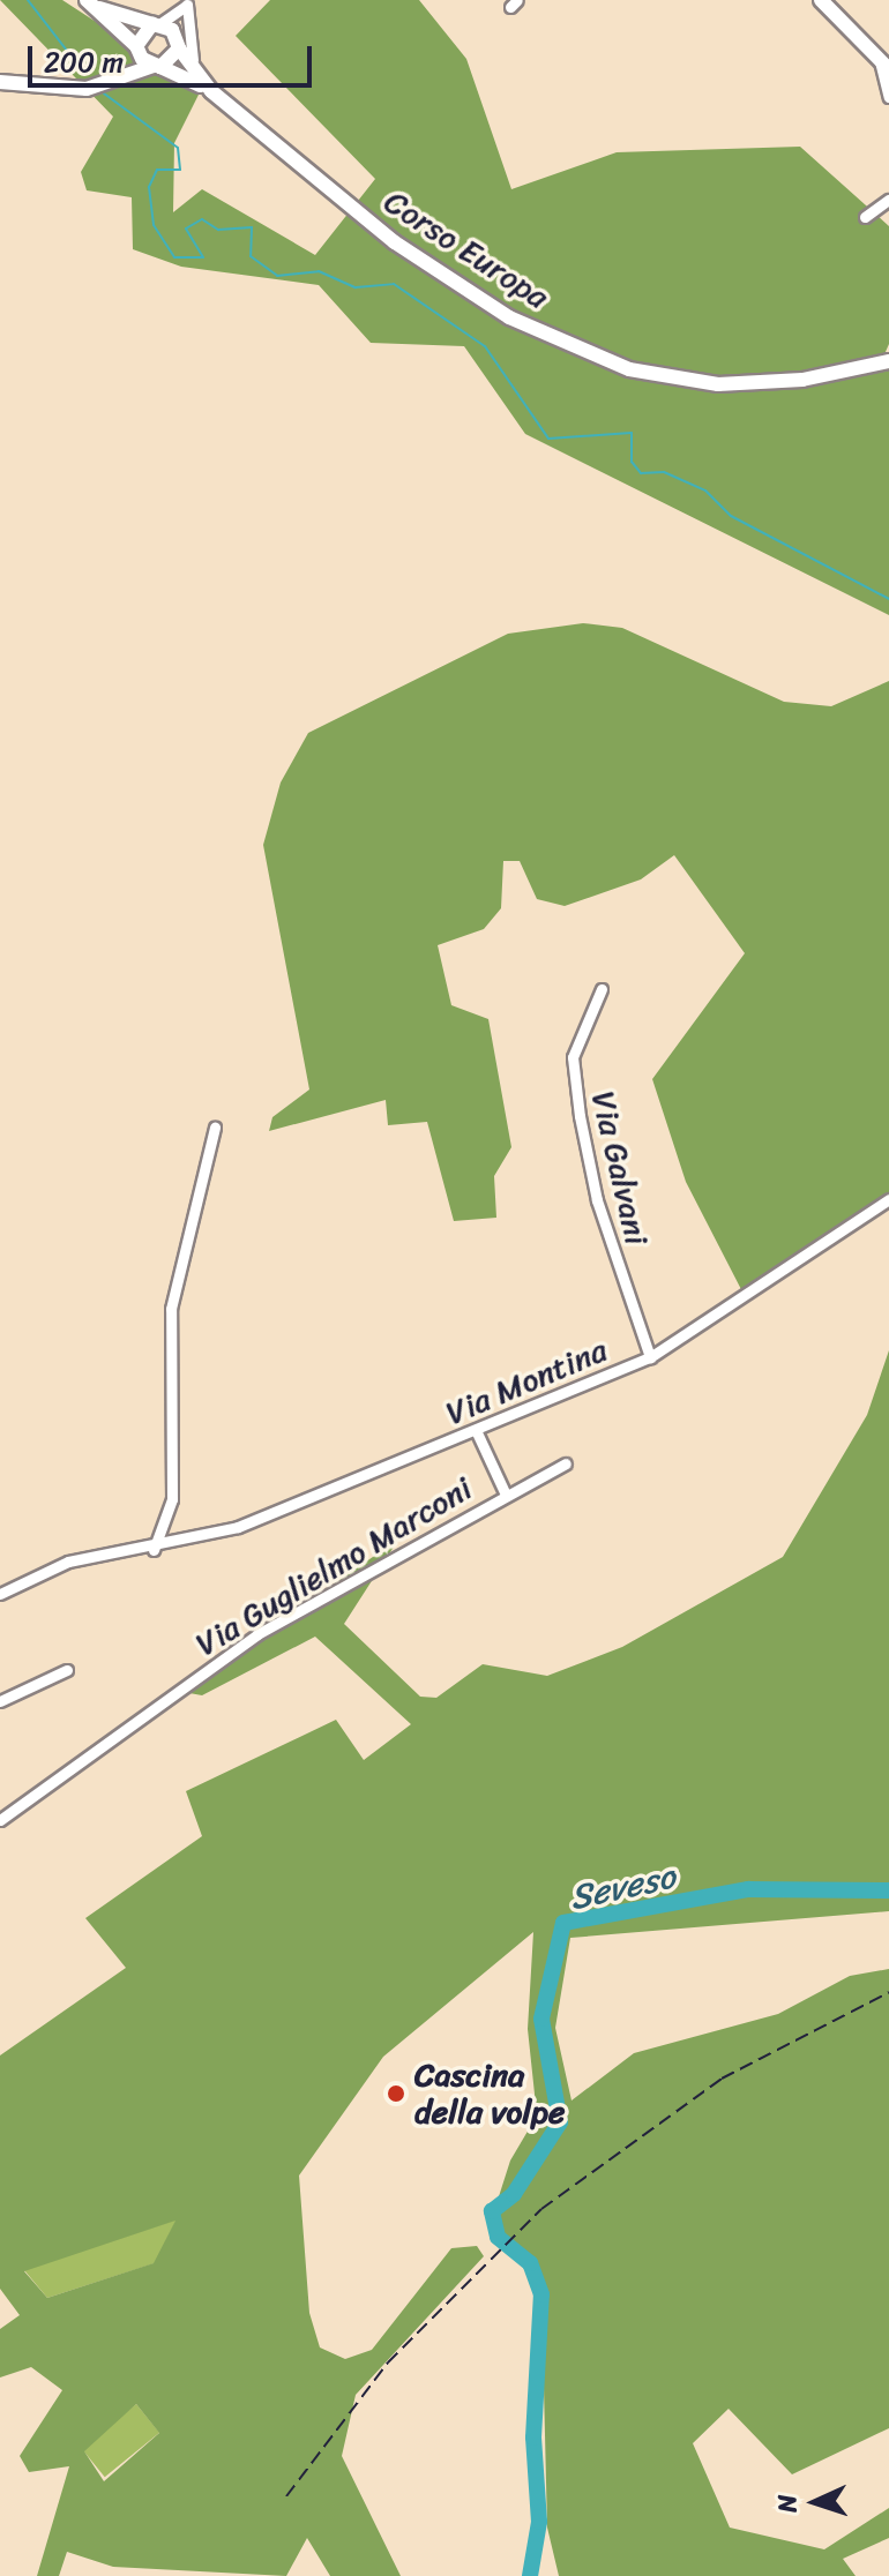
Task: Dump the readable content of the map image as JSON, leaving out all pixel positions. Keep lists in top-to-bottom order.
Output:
{
  "streets": {
    "main road": ["Corso Europa"],
    "street": ["Via Galvani", "Via Montina", "Via Guglielmo Marconi"]
  },
  "crossings": [
    ["Via Galvani", "Via Montina"]
  ],
  "water": ["Seveso"],
  "places": ["Cascina della volpe"],
  "scale_bar": "200 m",
  "north": "left"
}
